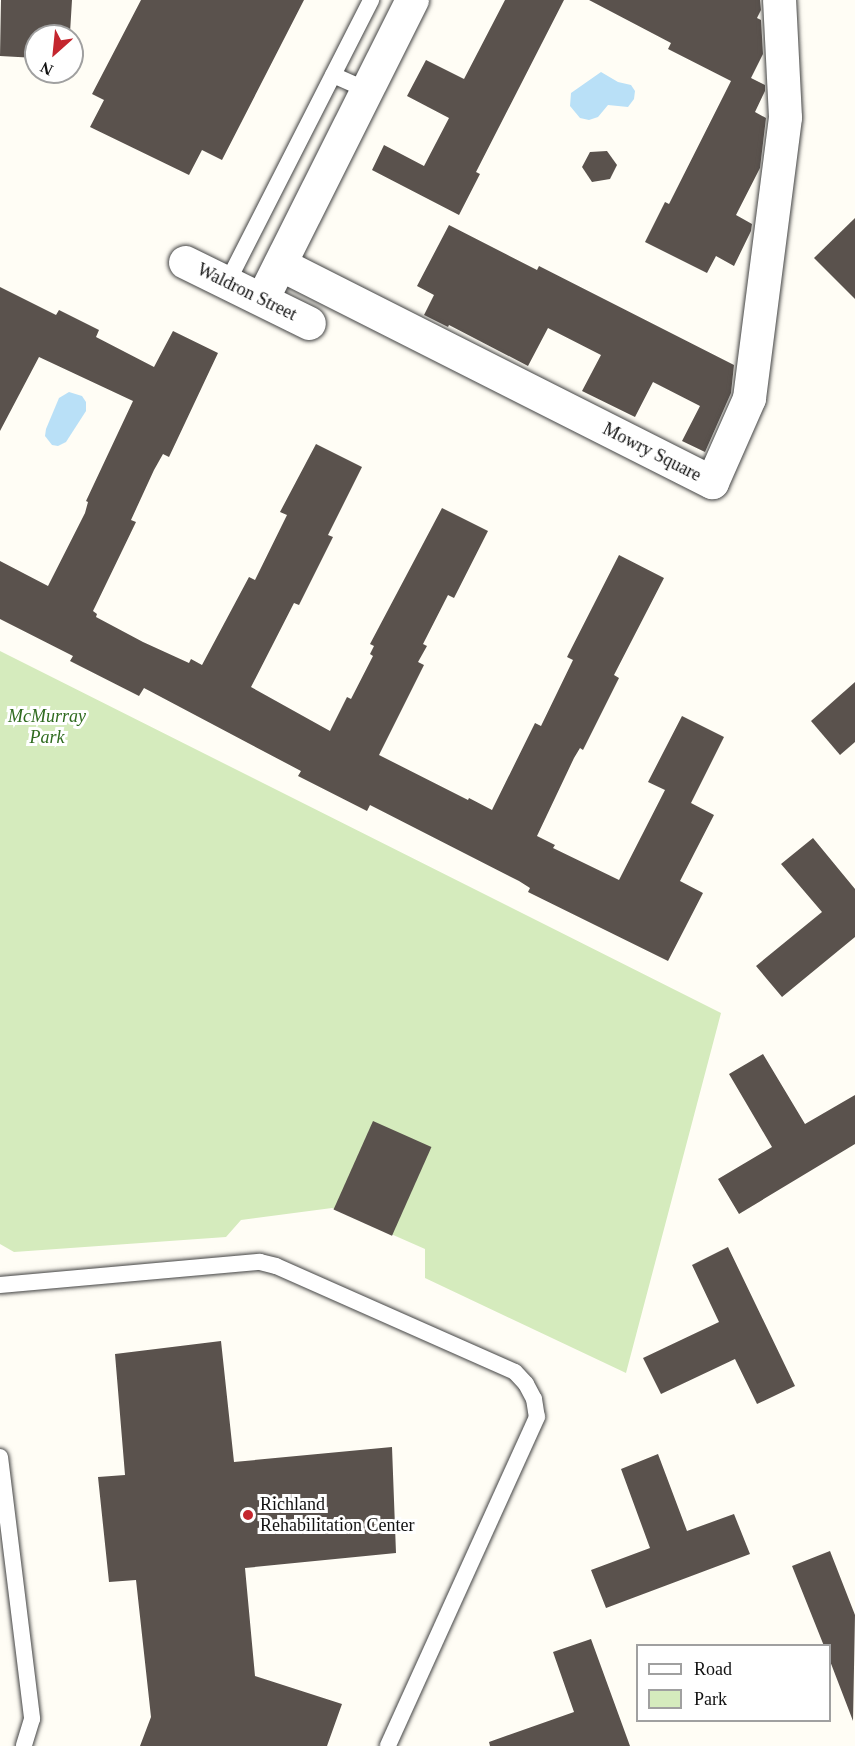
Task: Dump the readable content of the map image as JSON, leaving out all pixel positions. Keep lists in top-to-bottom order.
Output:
{
  "streets": {
    "street": ["Waldron Street", "Mowry Square"]
  },
  "parks": ["McMurray Park"],
  "places": ["Richland Rehabilitation Center"],
  "legend": ["Road", "Park"],
  "north": "bottom left"
}
